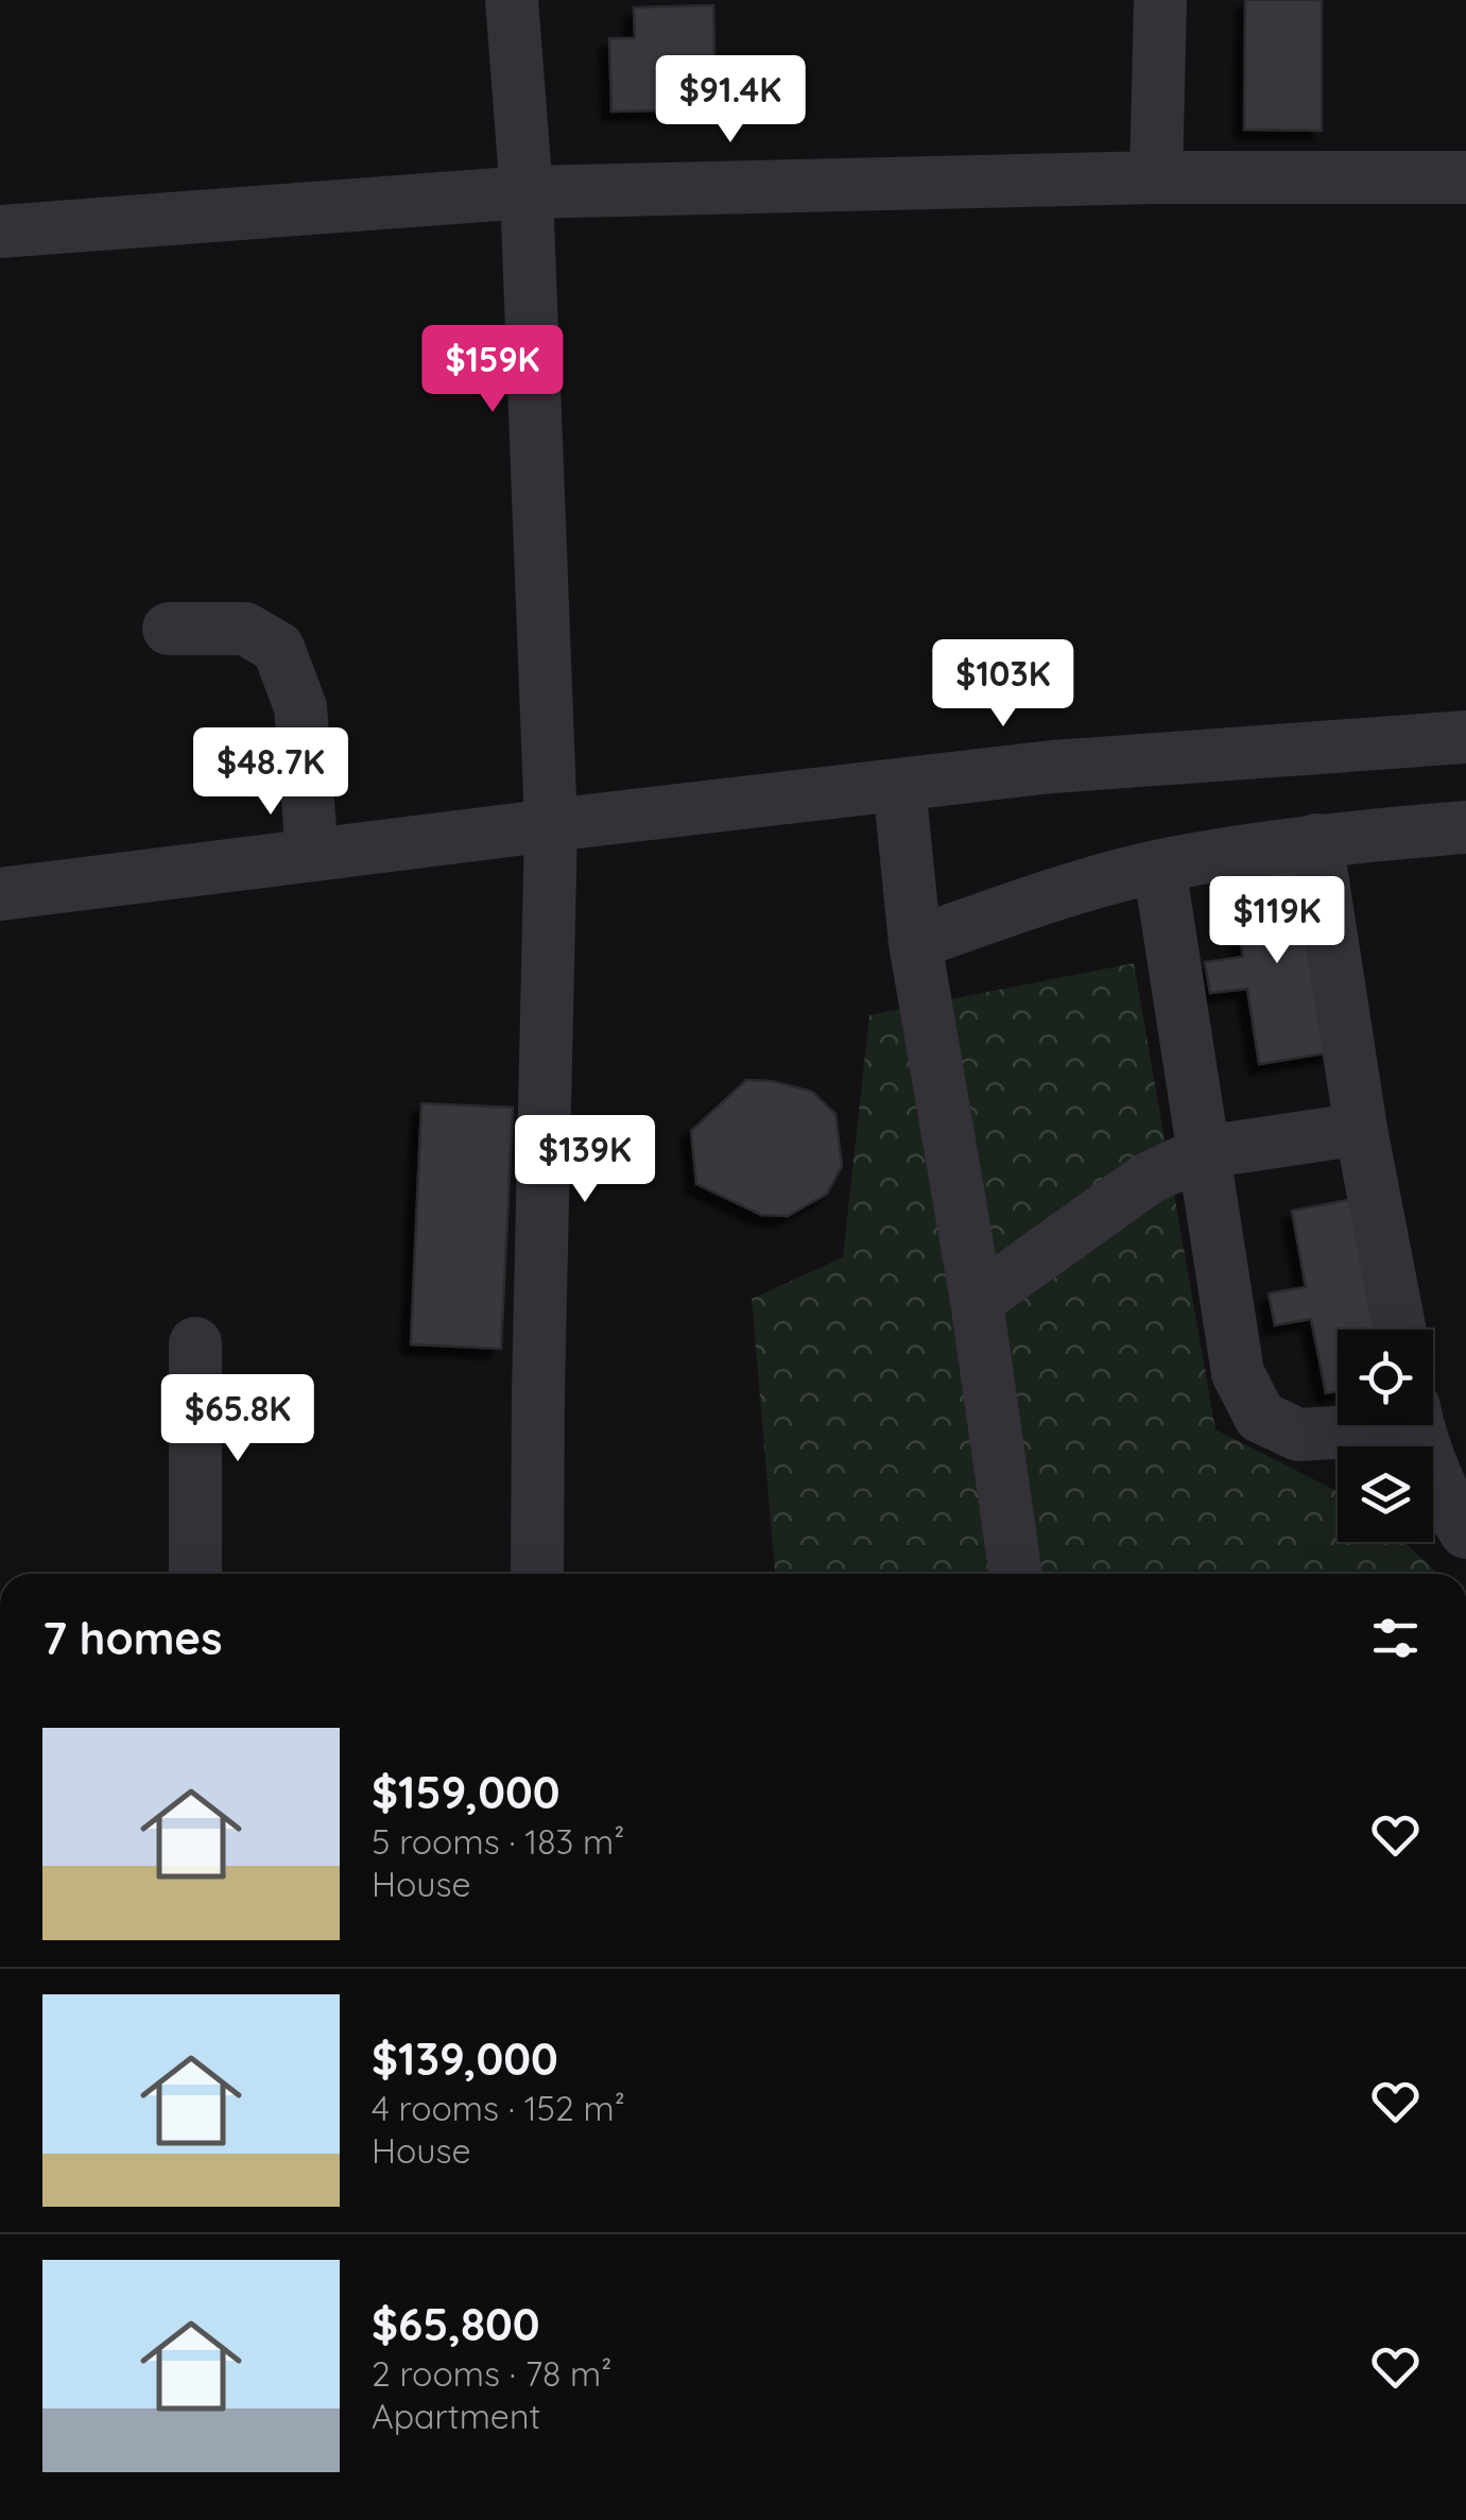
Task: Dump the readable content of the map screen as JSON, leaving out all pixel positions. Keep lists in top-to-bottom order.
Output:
{
  "page": {
    "price": [
      "$91.4K",
      "$159K",
      "$103K",
      "$48.7K",
      "$119K",
      "$139K",
      "$65.8K"
    ],
    "heading": "7 homes",
    "list": [
      {
        "name": "$159,000",
        "note": "5 rooms · 183 m² · House"
      },
      {
        "name": "$139,000",
        "note": "4 rooms · 152 m² · House"
      },
      {
        "name": "$65,800",
        "note": "2 rooms · 78 m² · Apartment"
      }
    ]
  }
}
